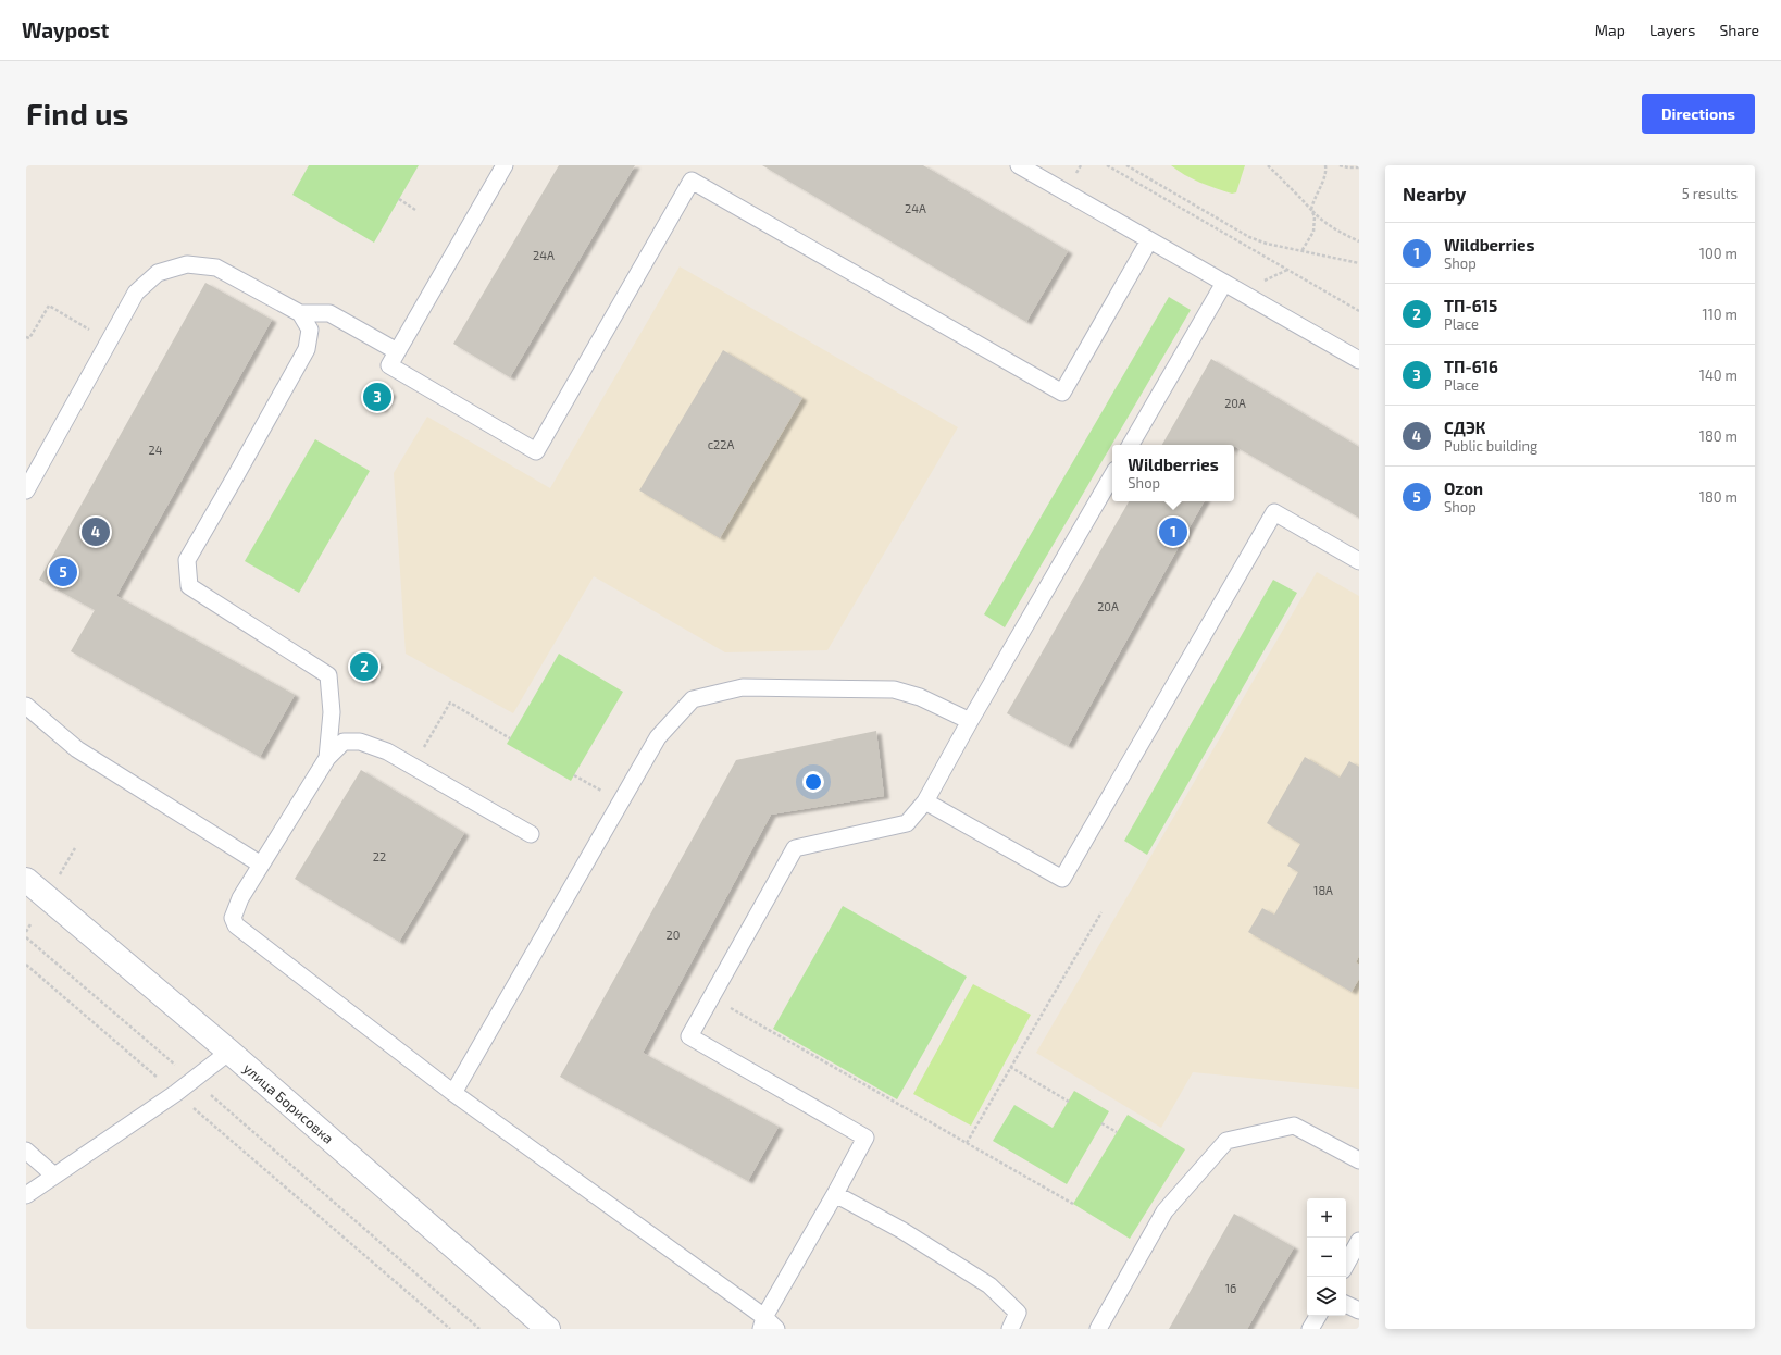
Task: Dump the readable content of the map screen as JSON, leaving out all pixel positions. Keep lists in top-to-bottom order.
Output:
{
  "streets": {
    "street": ["улица Борисовка"]
  },
  "house_numbers": [
    "24А",
    "24А",
    "20А",
    "с22А",
    "24",
    "20А",
    "22",
    "18А",
    "20",
    "16"
  ],
  "page": {
    "header": "Waypost",
    "nav": ["Map", "Layers", "Share"],
    "buttons": "Directions",
    "title": "Find us",
    "heading": ["Nearby", "5 results"],
    "list": [
      {
        "mark": "1",
        "name": "Wildberries",
        "note": "Shop",
        "value": "100 m"
      },
      {
        "mark": "2",
        "name": "ТП-615",
        "note": "Place",
        "value": "110 m"
      },
      {
        "mark": "3",
        "name": "ТП-616",
        "note": "Place",
        "value": "140 m"
      },
      {
        "mark": "4",
        "name": "СДЭК",
        "note": "Public building",
        "value": "180 m"
      },
      {
        "mark": "5",
        "name": "Ozon",
        "note": "Shop",
        "value": "180 m"
      }
    ],
    "pins": [
      "3",
      "1",
      "4",
      "5",
      "2"
    ],
    "popup": ["Wildberries", "Shop"],
    "map_buttons": ["+", "−"]
  }
}
